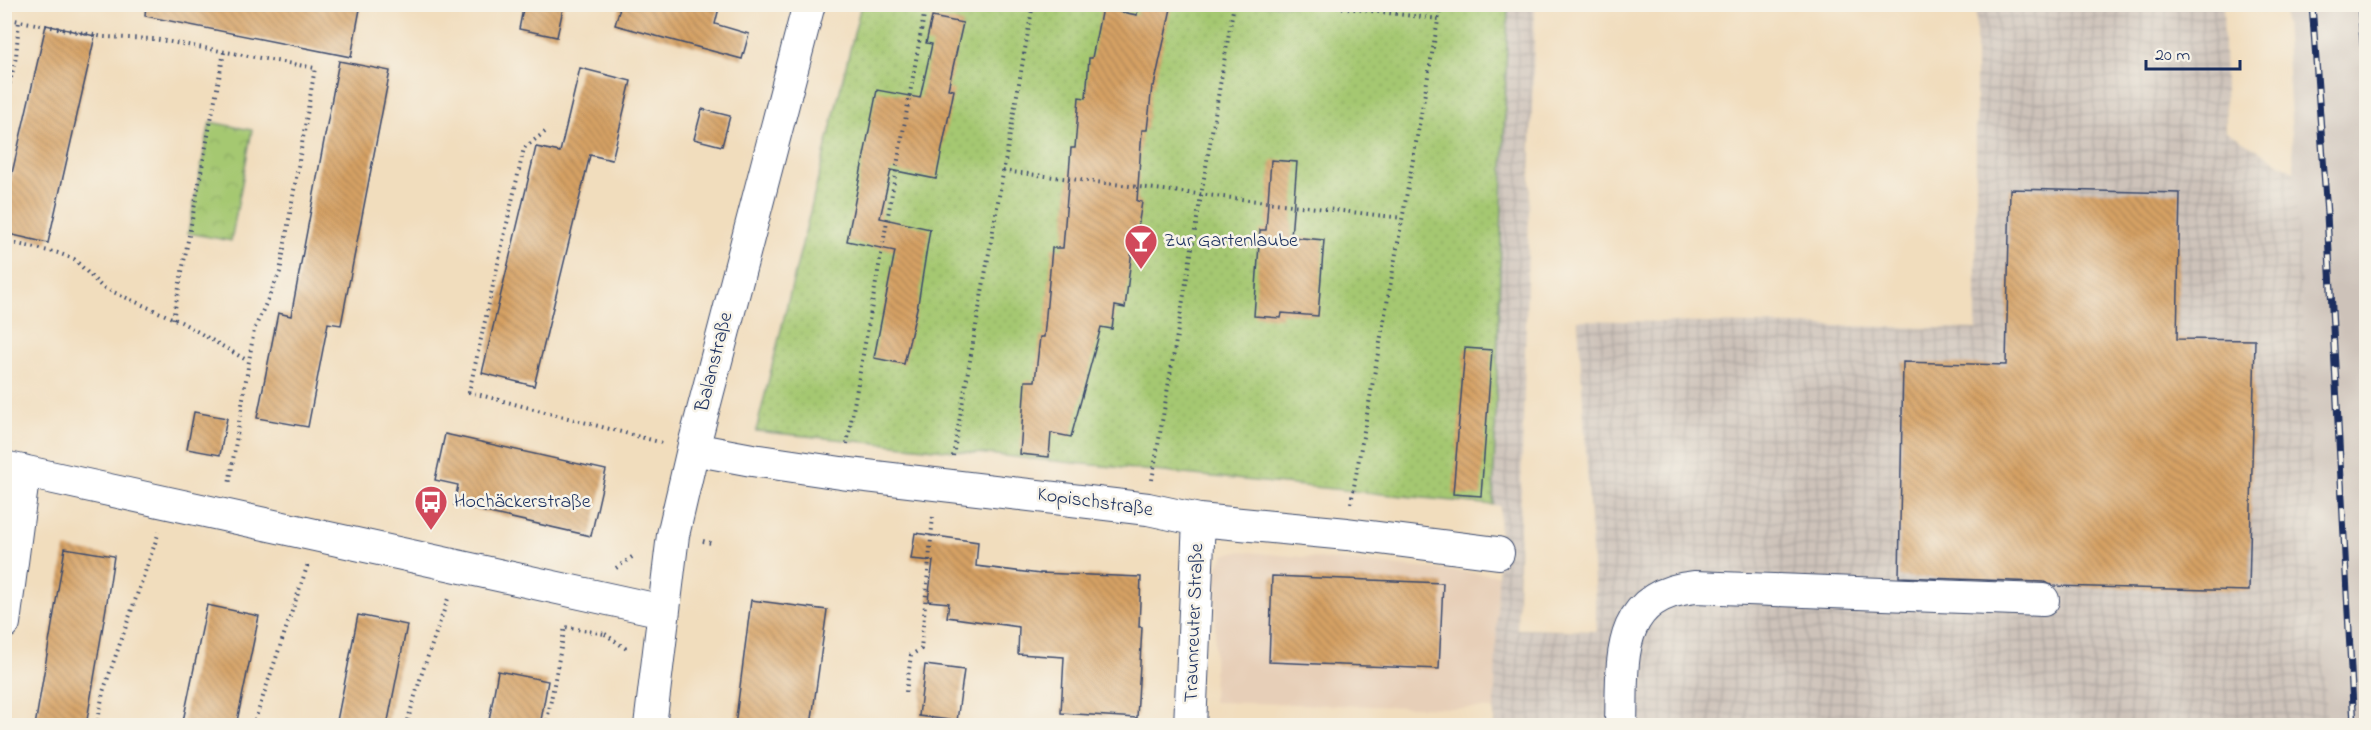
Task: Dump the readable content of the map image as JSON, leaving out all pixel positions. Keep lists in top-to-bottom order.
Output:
{
  "streets": {
    "street": ["Balanstraße", "Kopischstraße", "Traunreuter Straße"]
  },
  "crossings": [
    ["Balanstraße", "Kopischstraße"],
    ["Kopischstraße", "Traunreuter Straße"]
  ],
  "places": {
    "bar": ["Zur Gartenlaube"],
    "bus stop": ["Hochäckerstraße"]
  },
  "scale_bar": "20 m"
}
